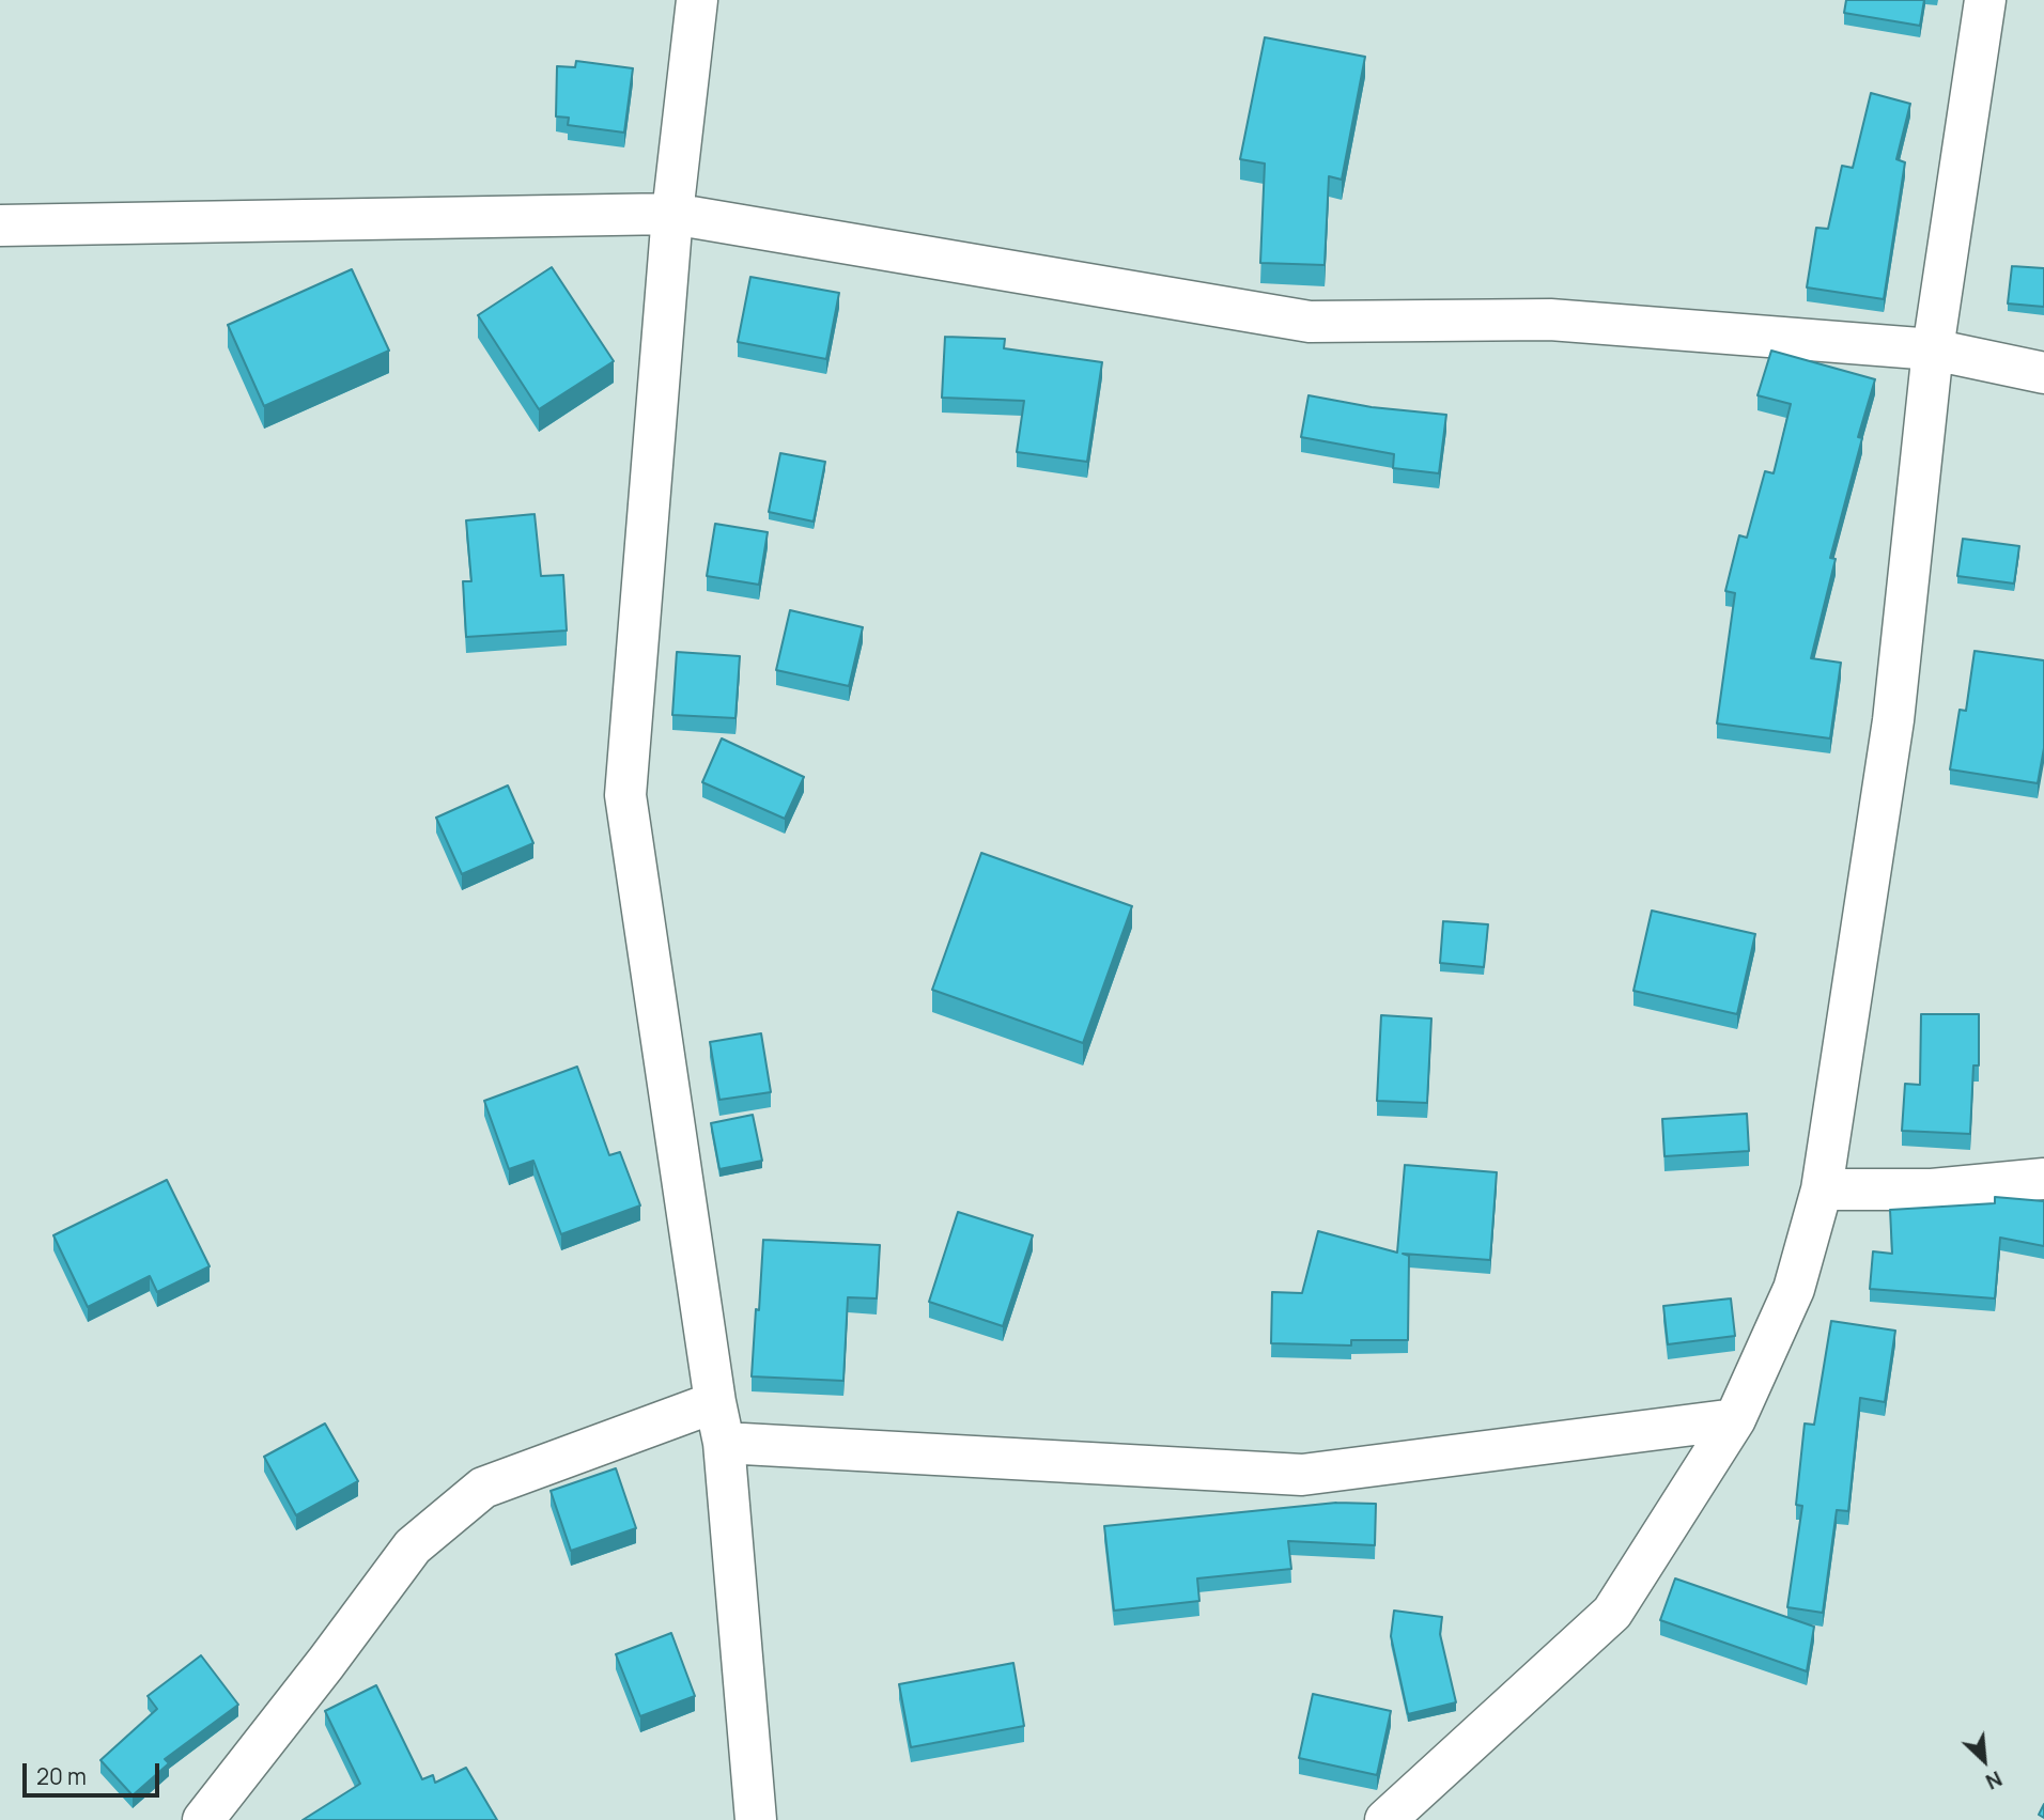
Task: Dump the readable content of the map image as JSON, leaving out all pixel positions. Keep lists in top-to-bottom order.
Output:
{
  "scale_bar": "20 m",
  "north": "bottom right"
}
